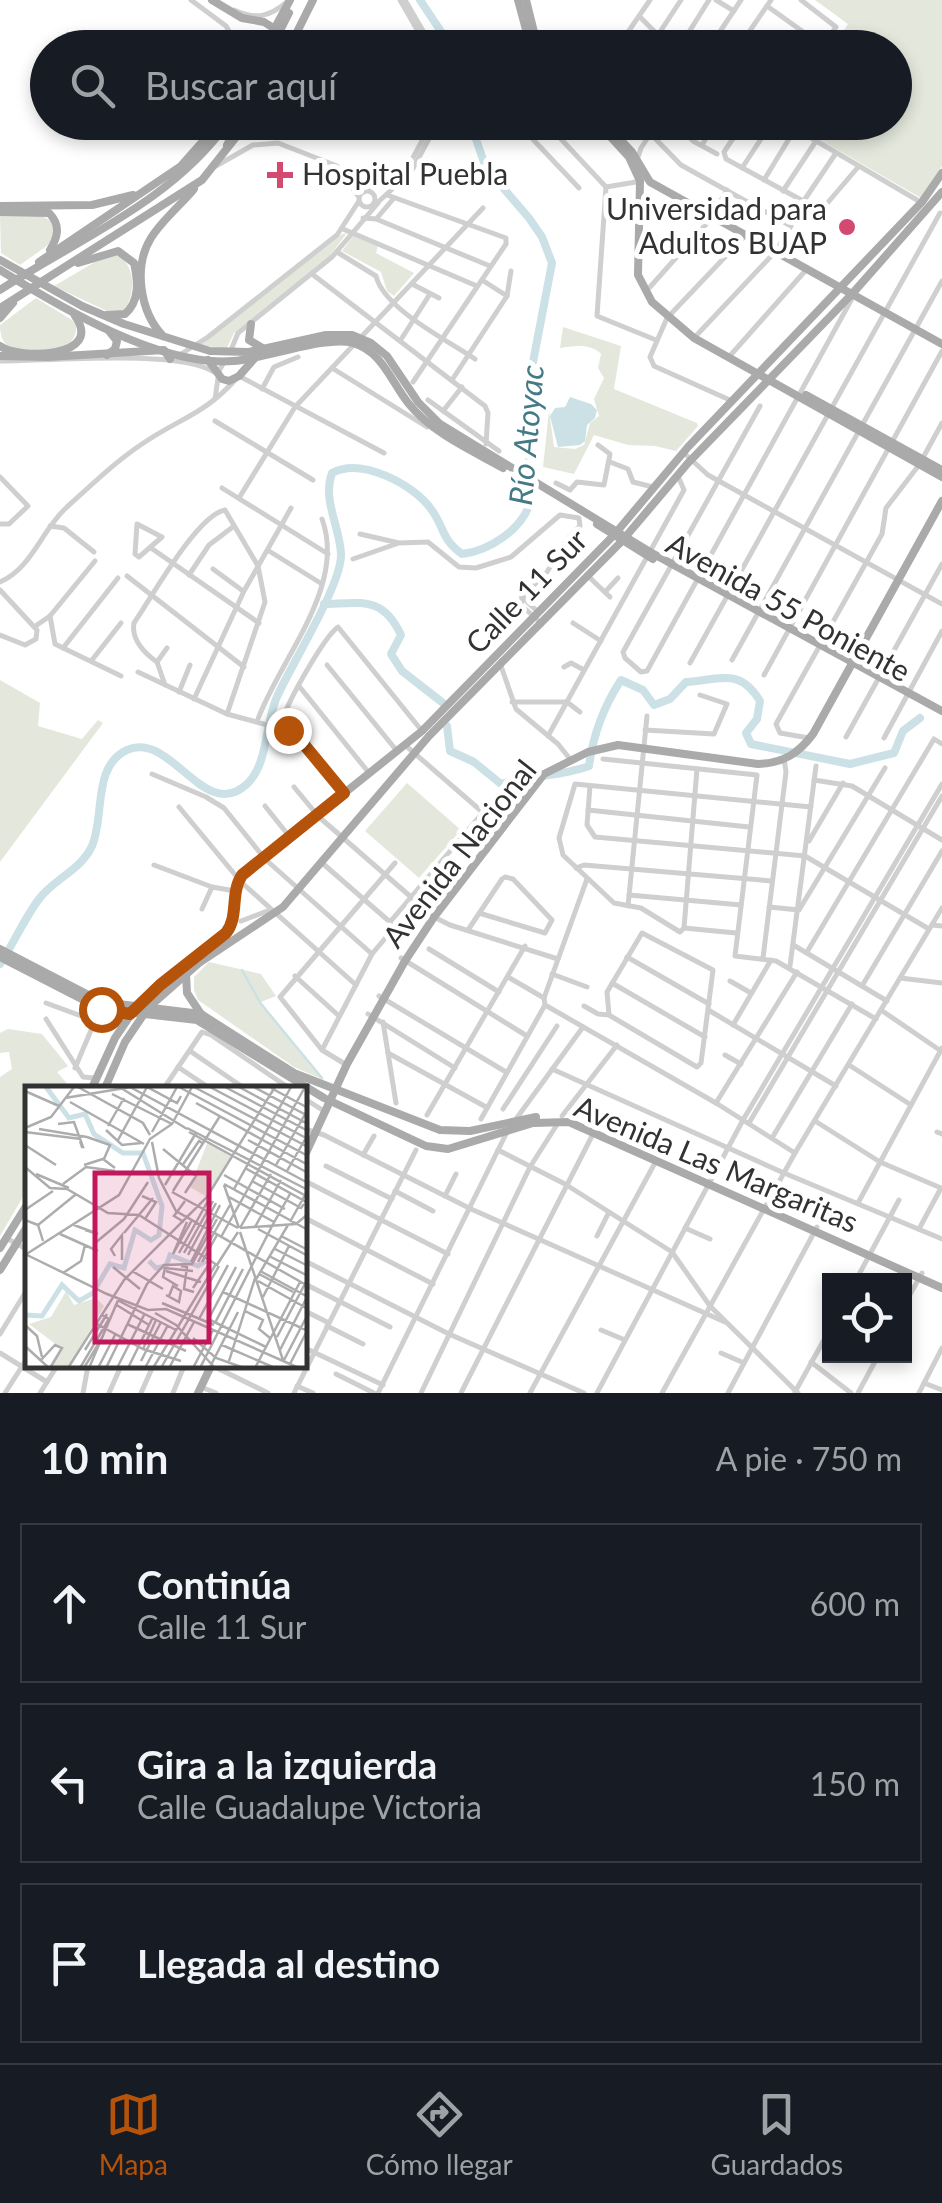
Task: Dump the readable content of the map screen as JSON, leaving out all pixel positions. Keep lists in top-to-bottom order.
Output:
{
  "streets": {
    "main road": [
      "Calle 11 Sur",
      "Avenida 55 Poniente",
      "Avenida Nacional",
      "Avenida Las Margaritas"
    ]
  },
  "crossings": [
    ["Calle 11 Sur", "Avenida 55 Poniente"],
    ["Calle 11 Sur", "Avenida Las Margaritas"],
    ["Avenida Nacional", "Avenida Las Margaritas"]
  ],
  "water": ["Río Atoyac"],
  "places": {
    "health": ["Hospital Puebla"],
    "other": ["Universidad para Adultos BUAP"]
  },
  "page": {
    "search": "Buscar aquí",
    "heading": ["10 min", "A pie · 750 m"],
    "list": [
      ["Continúa", "Calle 11 Sur", "600 m"],
      ["Gira a la izquierda", "Calle Guadalupe Victoria", "150 m"],
      "Llegada al destino"
    ],
    "nav": ["Mapa", "Cómo llegar", "Guardados"]
  }
}
